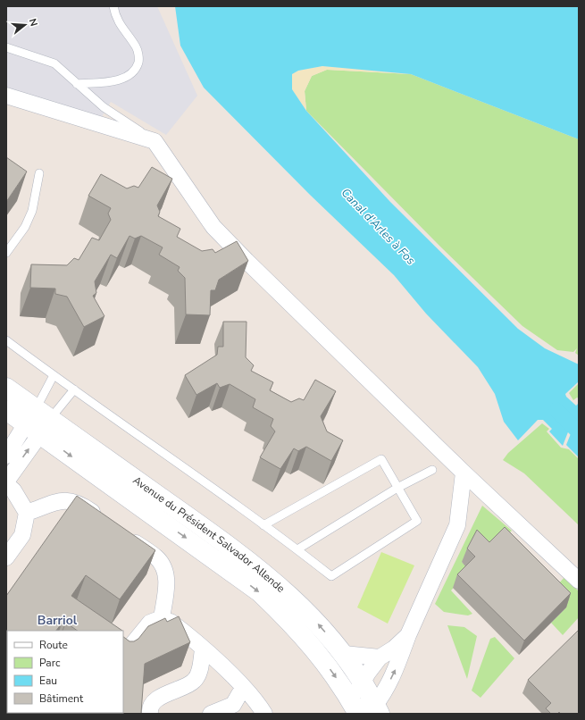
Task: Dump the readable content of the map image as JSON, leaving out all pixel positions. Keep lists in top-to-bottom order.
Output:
{
  "streets": {
    "street": ["Avenue du Président Salvador Allende"]
  },
  "districts": ["Barriol"],
  "water": ["Canal d'Arles à Fos"],
  "legend": [
    "Route",
    "Parc",
    "Eau",
    "Bâtiment"
  ],
  "north": "right"
}
